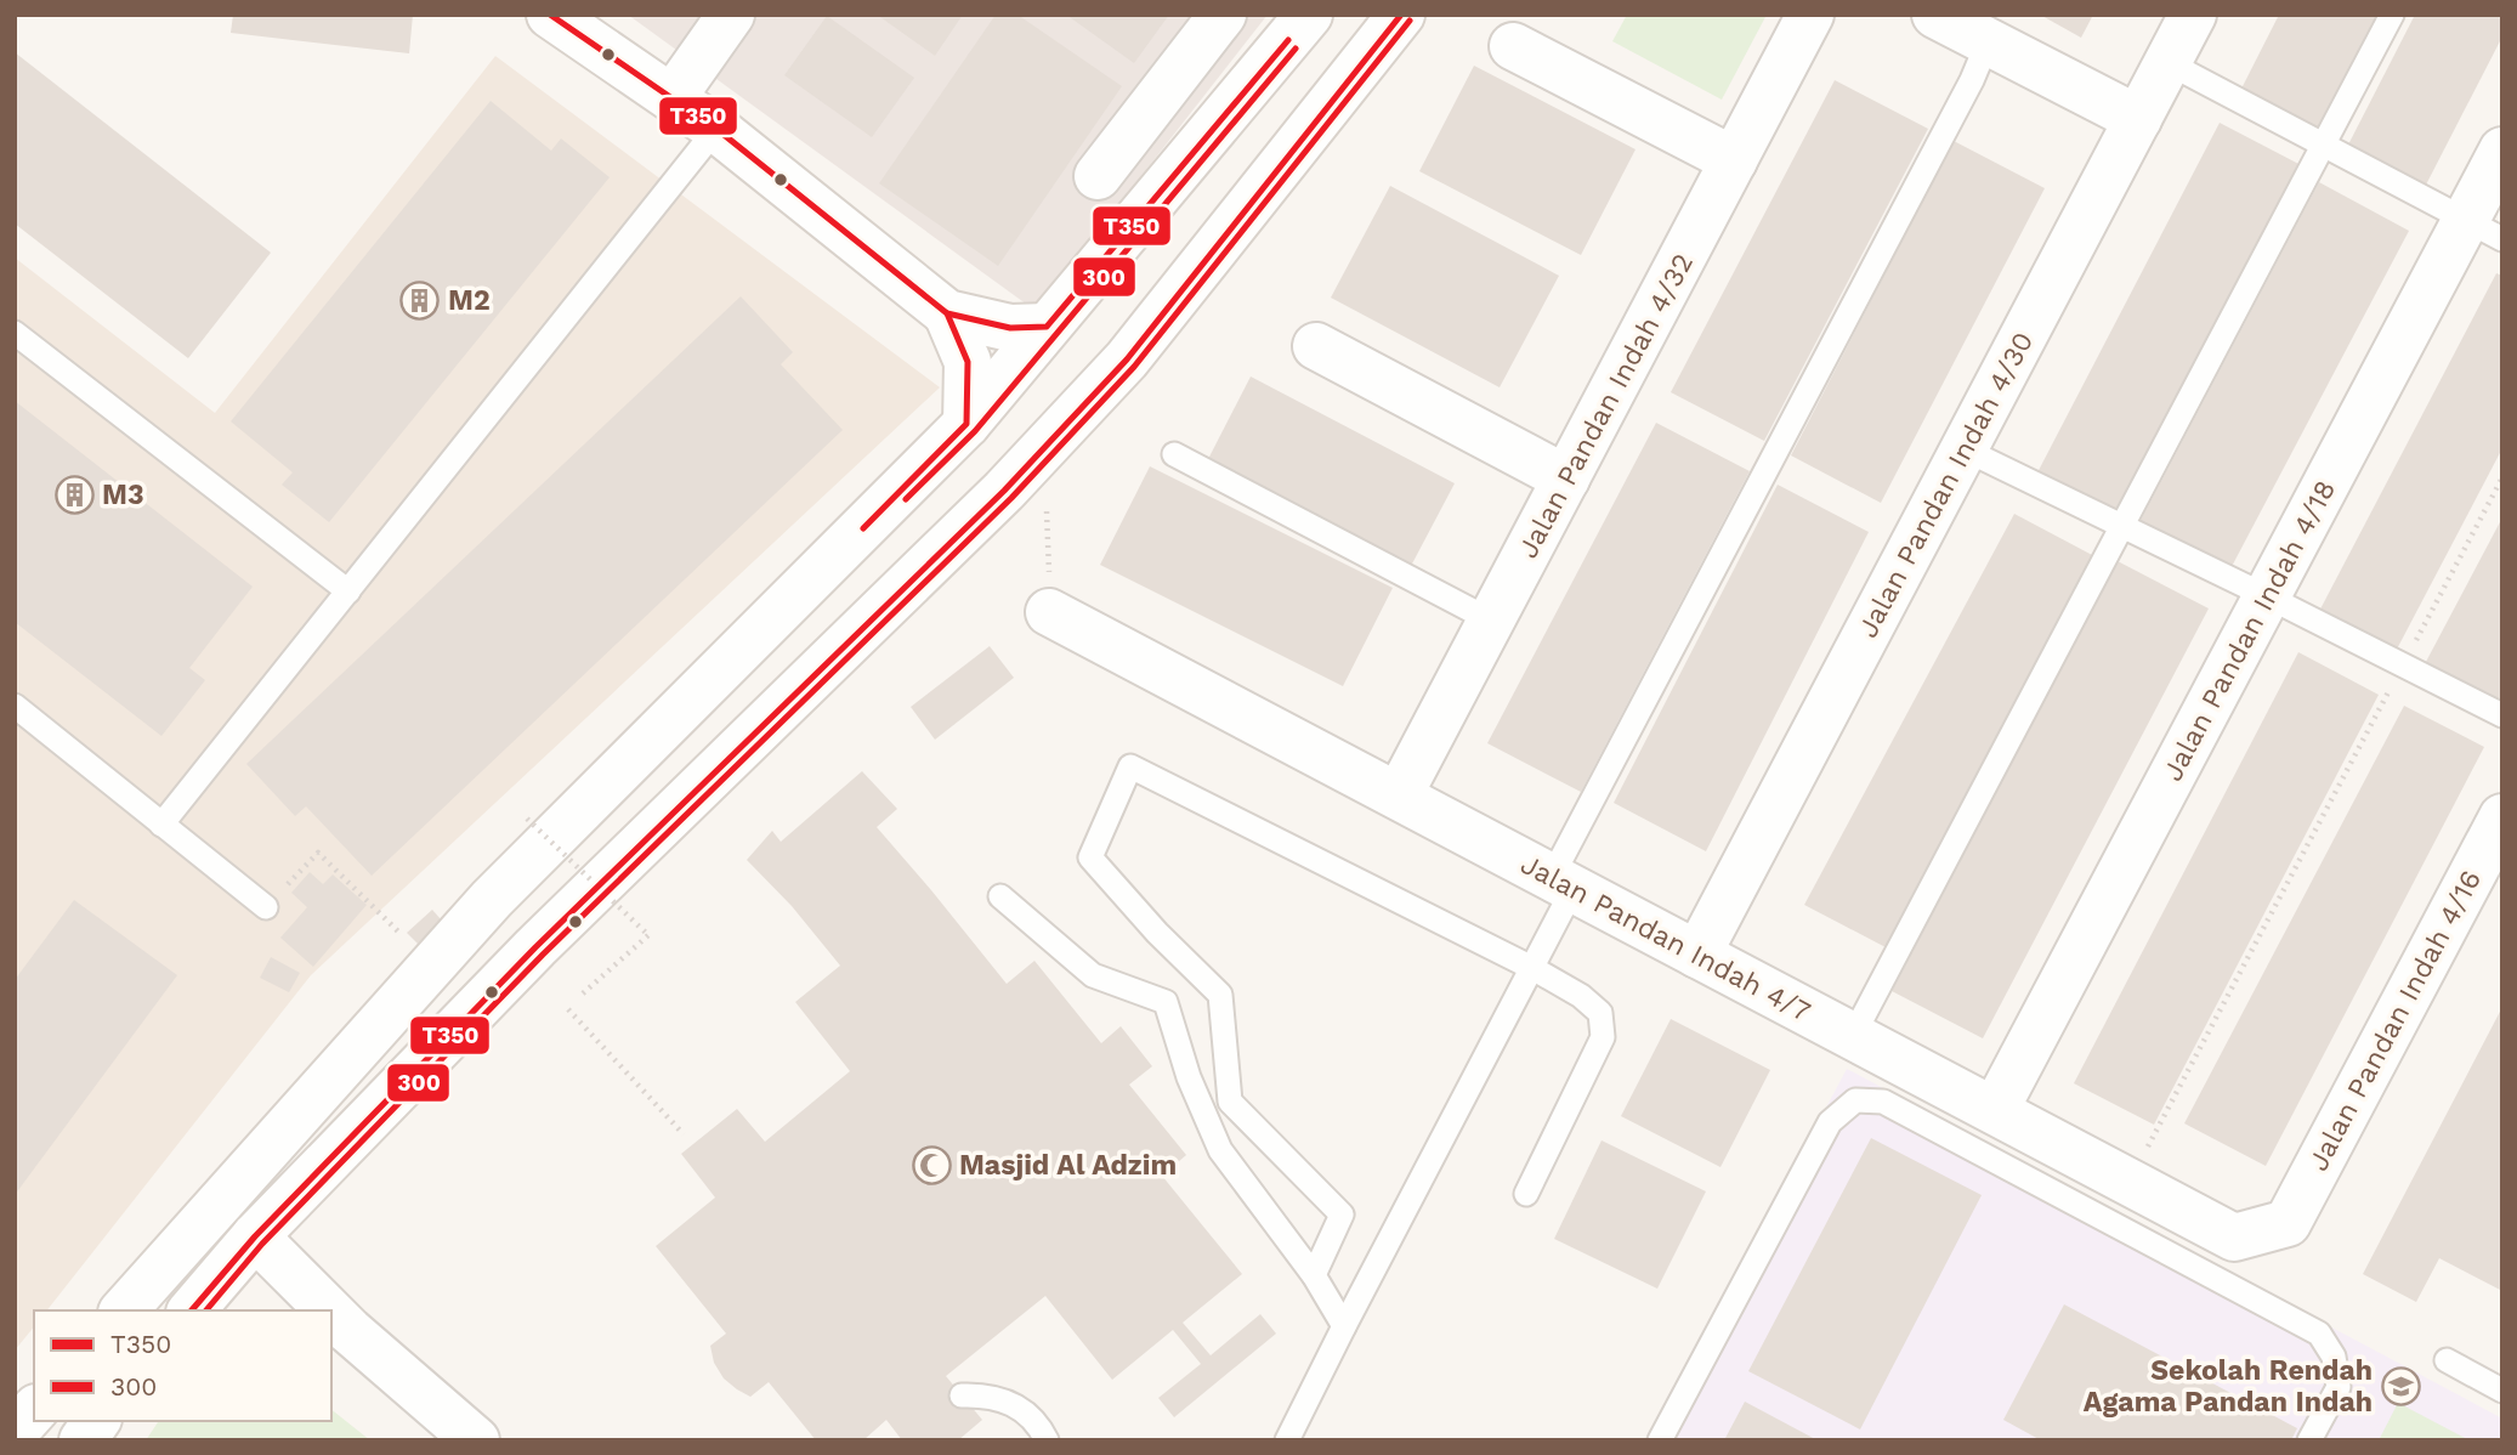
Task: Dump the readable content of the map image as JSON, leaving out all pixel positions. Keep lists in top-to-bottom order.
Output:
{
  "streets": {
    "street": [
      "Jalan Pandan Indah 4/32",
      "Jalan Pandan Indah 4/30",
      "Jalan Pandan Indah 4/18",
      "Jalan Pandan Indah 4/7",
      "Jalan Pandan Indah 4/16"
    ]
  },
  "crossings": [
    ["Jalan Pandan Indah 4/32", "Jalan Pandan Indah 4/7"],
    ["Jalan Pandan Indah 4/30", "Jalan Pandan Indah 4/7"],
    ["Jalan Pandan Indah 4/18", "Jalan Pandan Indah 4/7"],
    ["Jalan Pandan Indah 4/7", "Jalan Pandan Indah 4/16"]
  ],
  "places": {
    "building": ["M2", "M3"],
    "mosque": ["Masjid Al Adzim"],
    "school or university": ["Sekolah Rendah Agama Pandan Indah"]
  },
  "lines": ["transit line T350", "transit line 300"],
  "legend": ["T350", "300"]
}
